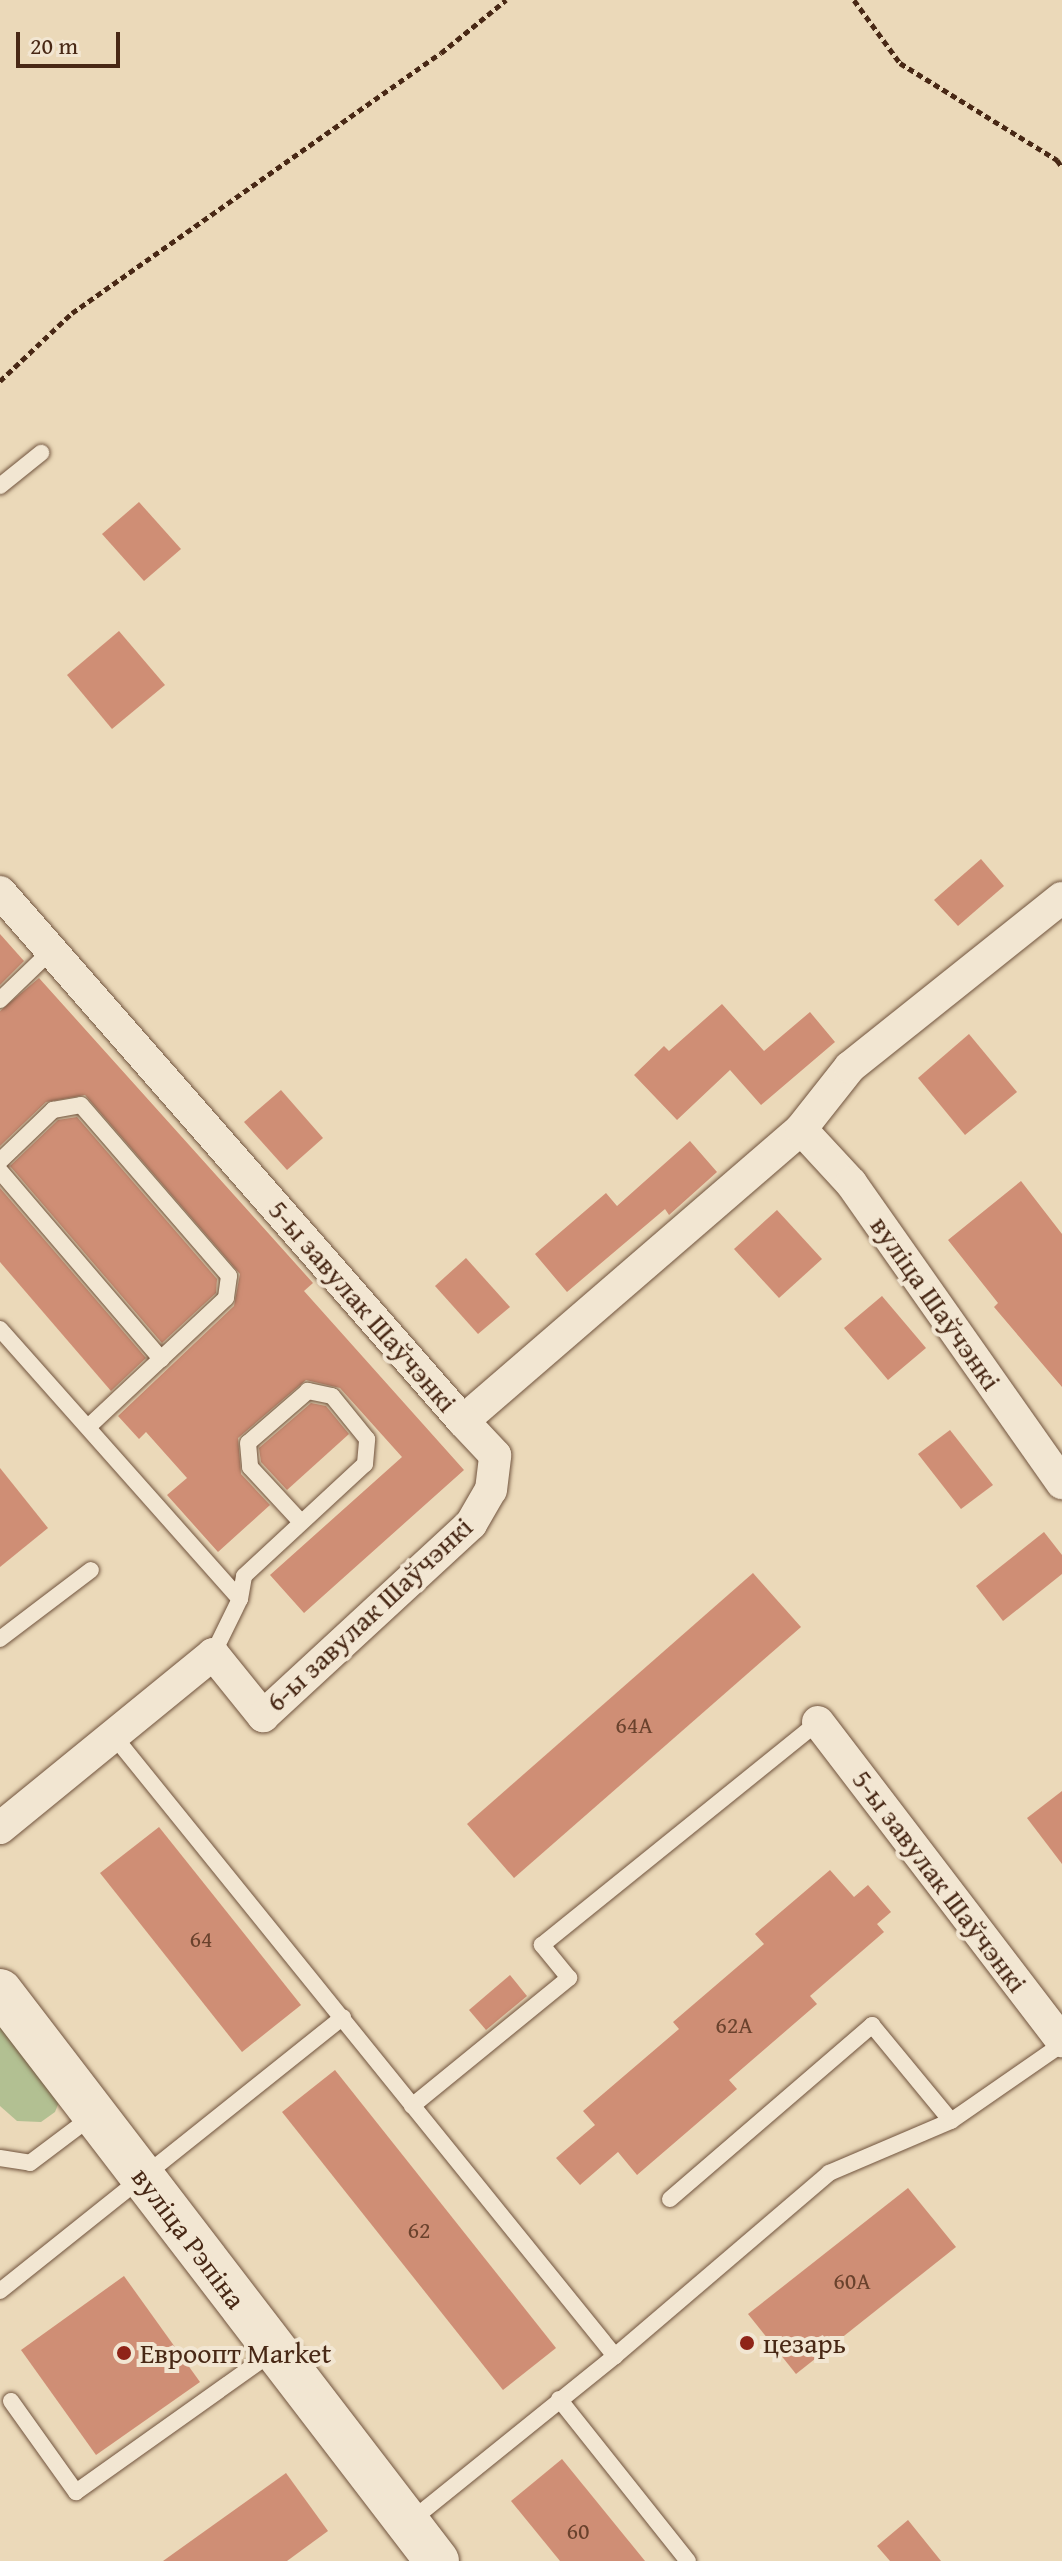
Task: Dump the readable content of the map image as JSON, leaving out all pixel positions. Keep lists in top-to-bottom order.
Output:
{
  "streets": {
    "street": [
      "вуліца Шаўчэнкі",
      "5-ы завулак Шаўчэнкі",
      "6-ы завулак Шаўчэнкі",
      "вуліца Рэпіна"
    ]
  },
  "crossings": [
    ["вуліца Шаўчэнкі", "5-ы завулак Шаўчэнкі"],
    ["5-ы завулак Шаўчэнкі", "6-ы завулак Шаўчэнкі"]
  ],
  "places": ["цезарь", "Евроопт Market"],
  "house_numbers": [
    "64А",
    "64",
    "62А",
    "62",
    "60А",
    "60"
  ],
  "scale_bar": "20 m"
}
